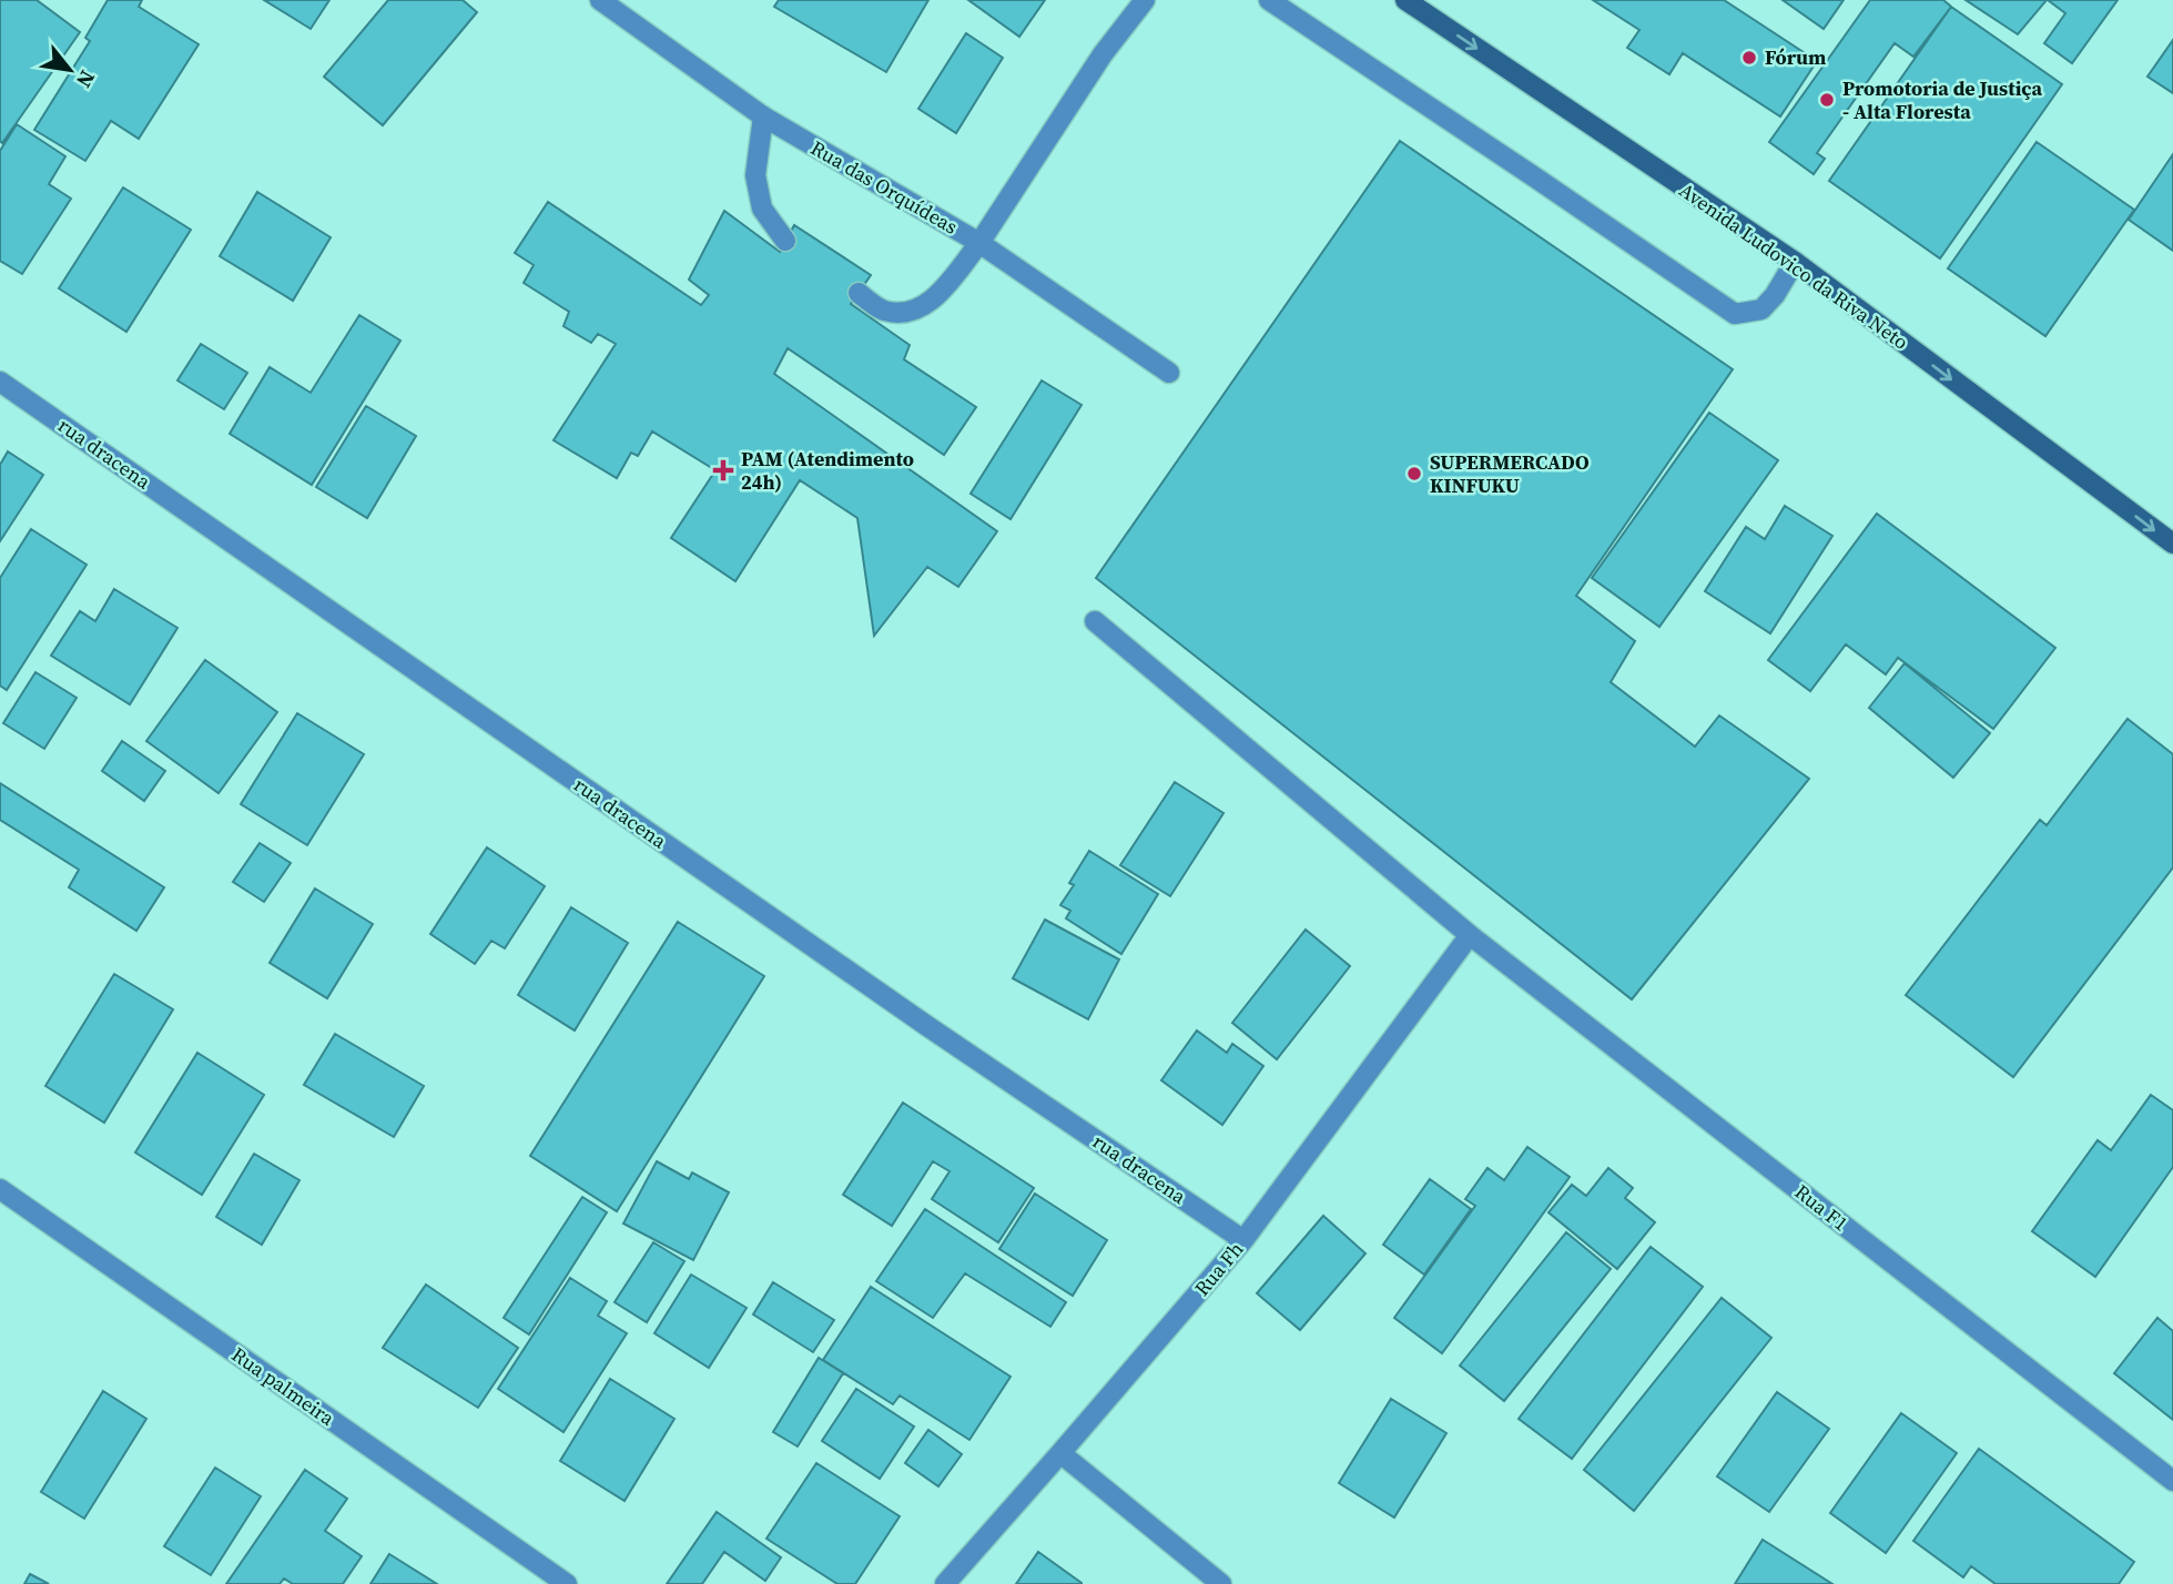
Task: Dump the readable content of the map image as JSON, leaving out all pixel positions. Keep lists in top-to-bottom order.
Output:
{
  "streets": {
    "street": [
      "Rua das Orquídeas",
      "Avenida Ludovico da Riva Neto",
      "rua dracena",
      "Rua F1",
      "Rua Fh",
      "Rua palmeira"
    ]
  },
  "crossings": [
    ["rua dracena", "Rua Fh"],
    ["Rua F1", "Rua Fh"]
  ],
  "one_way": ["Avenida Ludovico da Riva Neto"],
  "places": {
    "other": ["Fórum", "Promotoria de Justiça - Alta Floresta", "SUPERMERCADO KINFUKU"],
    "health": ["PAM (Atendimento 24h)"]
  },
  "north": "bottom right"
}
